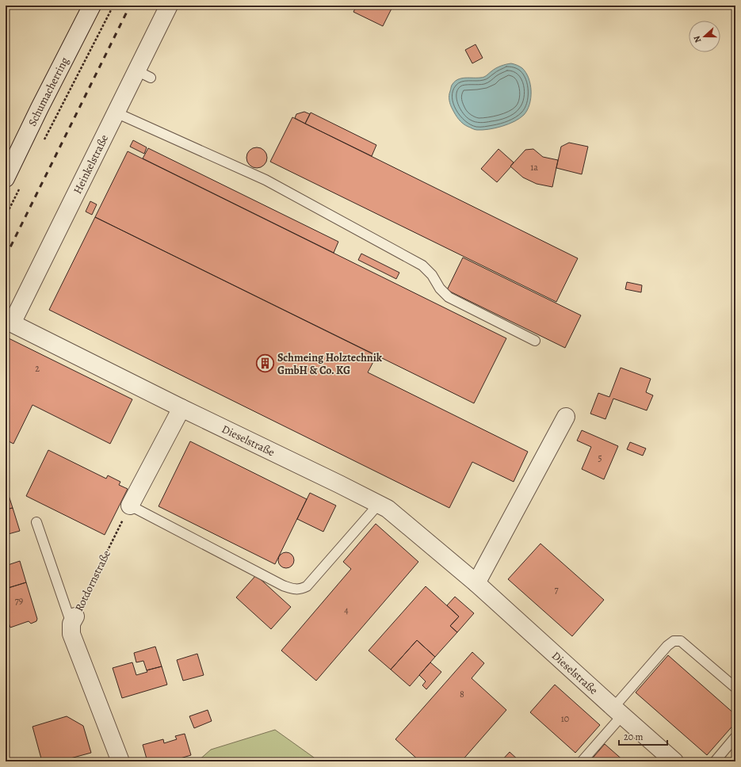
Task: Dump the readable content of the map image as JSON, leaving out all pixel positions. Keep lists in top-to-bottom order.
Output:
{
  "streets": {
    "street": [
      "Schumacherring",
      "Heinkelstraße",
      "Dieselstraße",
      "Rotdornstraße"
    ]
  },
  "crossings": [
    ["Heinkelstraße", "Dieselstraße"]
  ],
  "places": {
    "building": ["Schmeing Holztechnik GmbH & Co. KG"]
  },
  "house_numbers": [
    "1a",
    "2",
    "5",
    "7",
    "79",
    "4",
    "8",
    "10"
  ],
  "scale_bar": "20 m",
  "north": "left"
}
